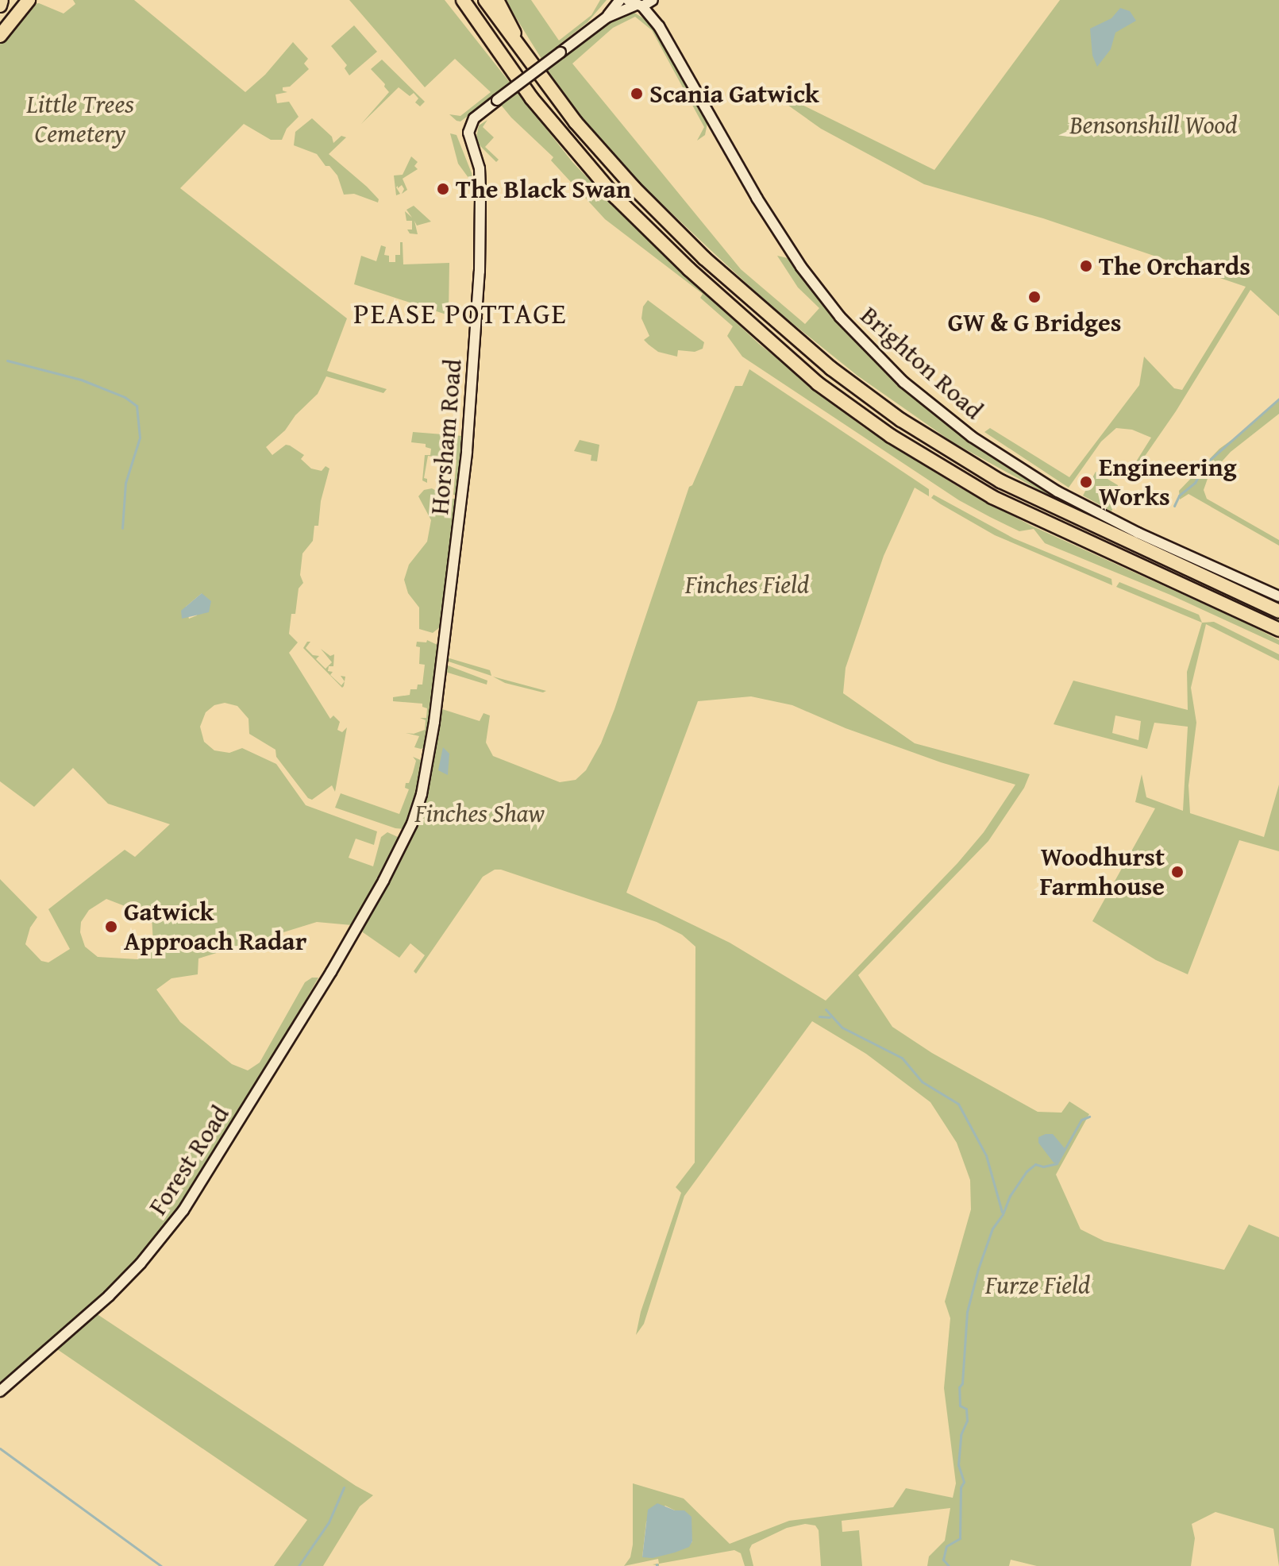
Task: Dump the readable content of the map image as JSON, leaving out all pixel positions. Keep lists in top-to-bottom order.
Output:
{
  "streets": {
    "street": ["Brighton Road", "Horsham Road", "Forest Road"]
  },
  "crossings": [
    ["Brighton Road", "Horsham Road"],
    ["Horsham Road", "Forest Road"]
  ],
  "districts": ["PEASE POTTAGE"],
  "parks": [
    "Little Trees Cemetery",
    "Bensonshill Wood",
    "Finches Field",
    "Finches Shaw",
    "Furze Field"
  ],
  "places": [
    "Scania Gatwick",
    "The Black Swan",
    "The Orchards",
    "GW & G Bridges",
    "Engineering Works",
    "Woodhurst Farmhouse",
    "Gatwick Approach Radar"
  ]
}
